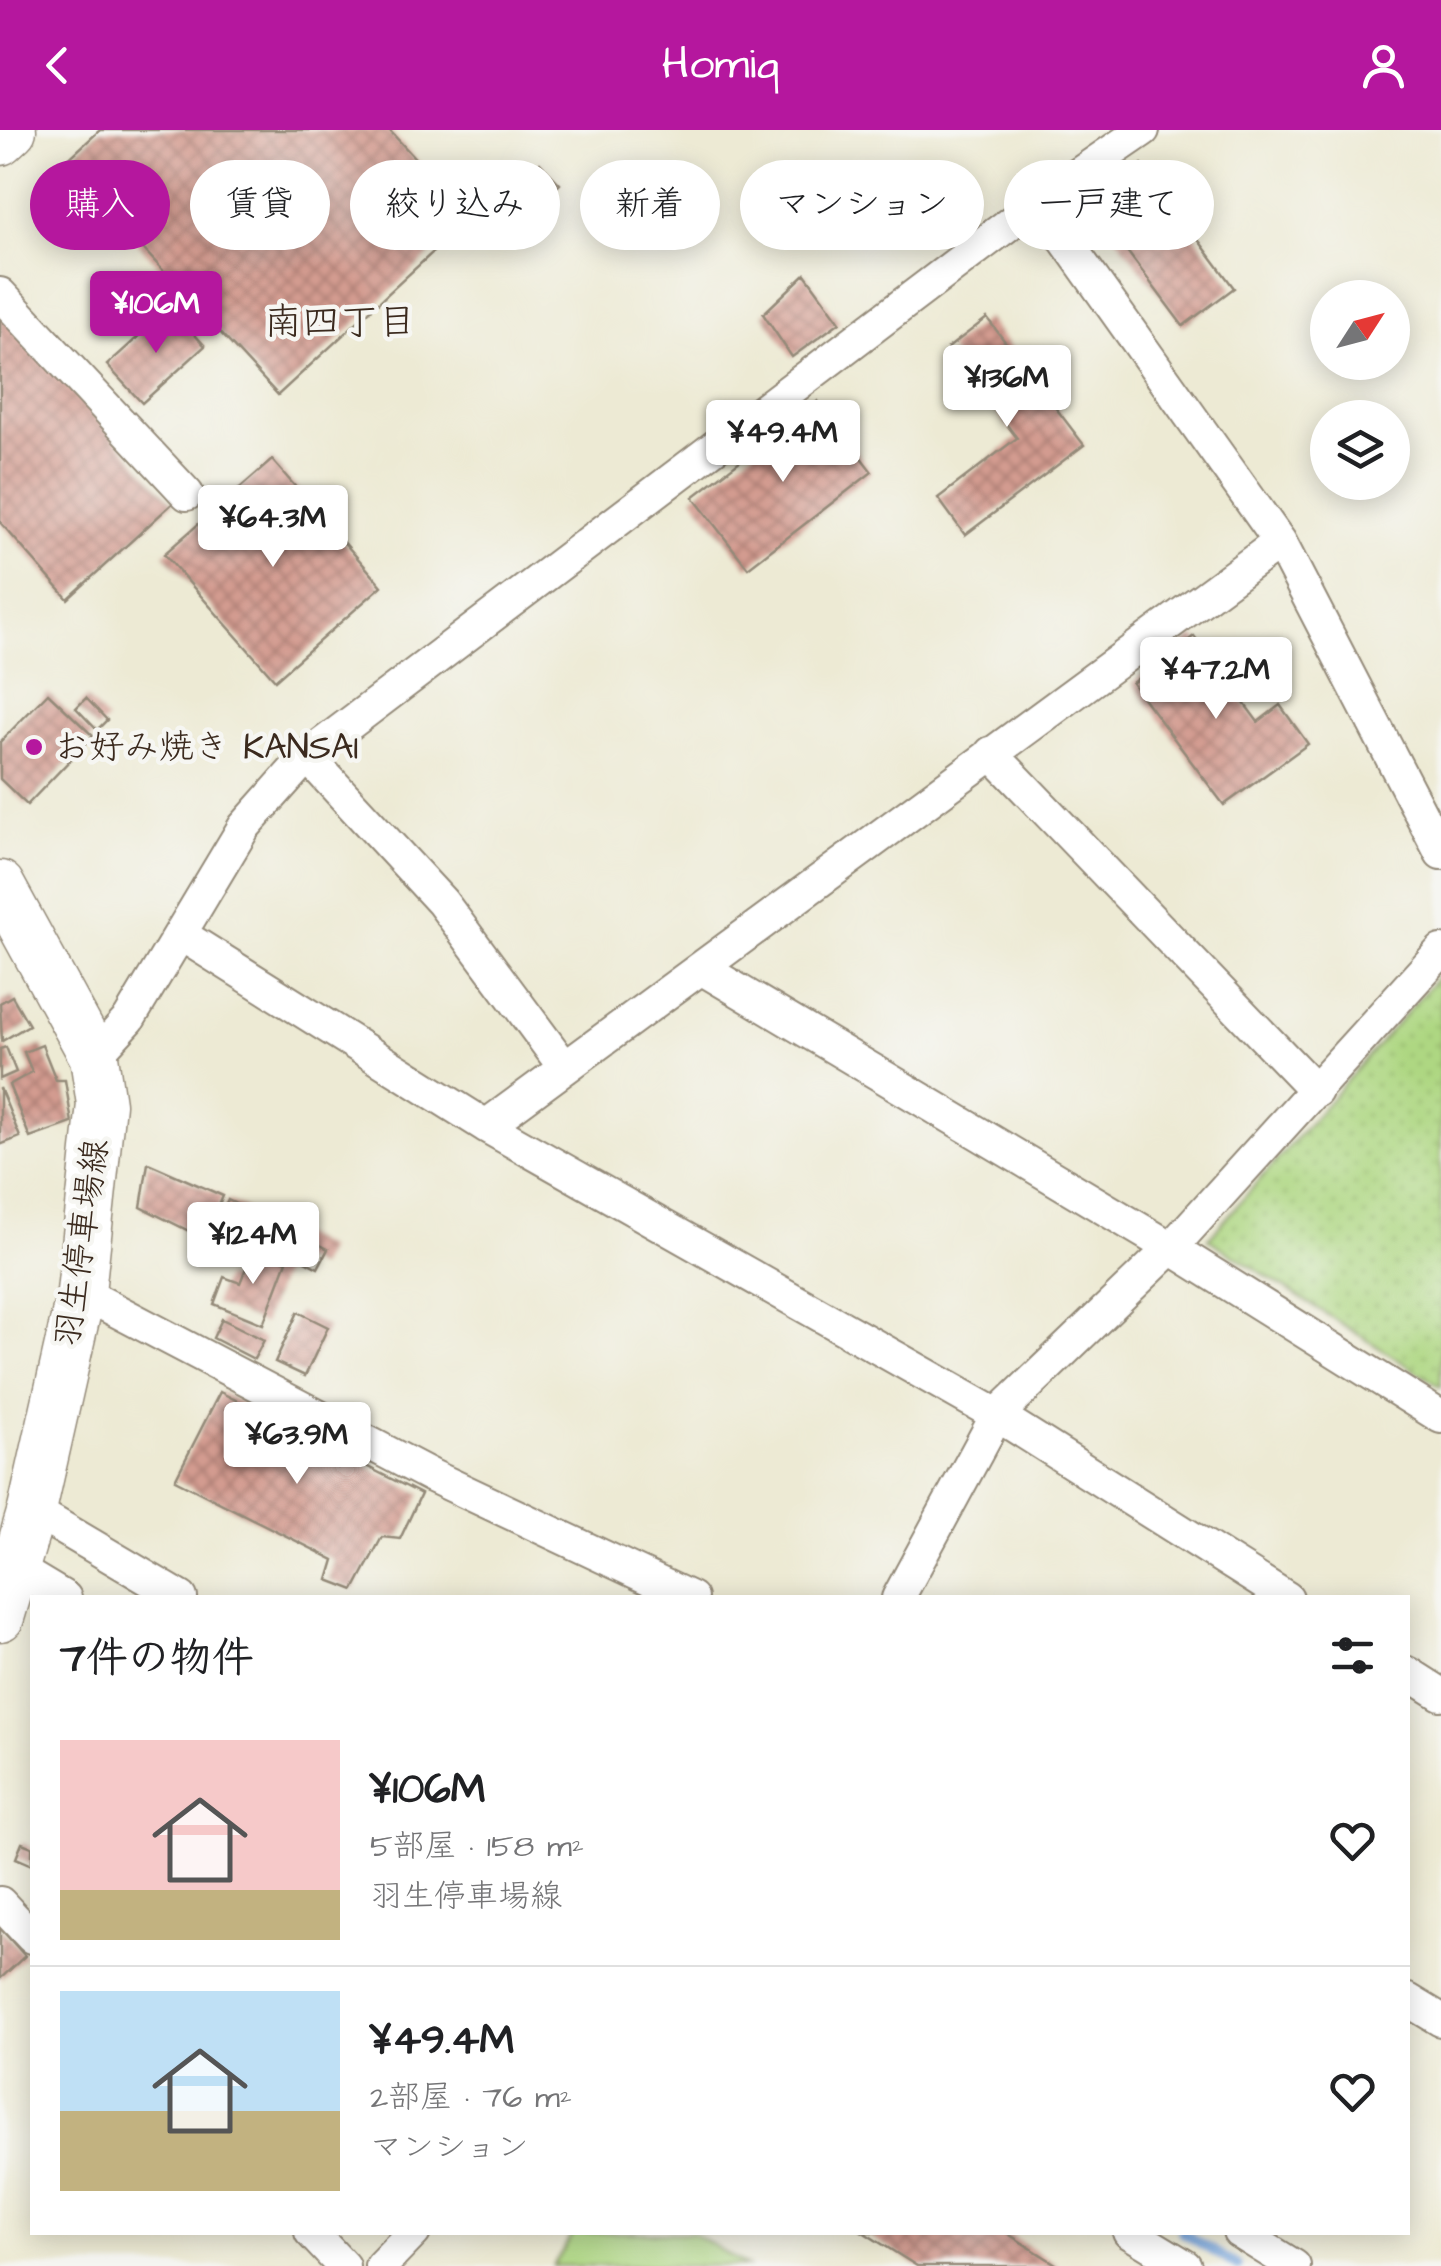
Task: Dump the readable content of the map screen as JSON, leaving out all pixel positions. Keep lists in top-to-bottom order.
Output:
{
  "streets": {
    "main road": ["羽生停車場線"]
  },
  "districts": ["南四丁目"],
  "places": ["お好み焼き KANSAI"],
  "north": "top right",
  "page": {
    "header": "Homiq",
    "chip": [
      "購入",
      "賃貸",
      "絞り込み",
      "新着",
      "マンション",
      "一戸建て"
    ],
    "price": [
      "¥106M",
      "¥136M",
      "¥49.4M",
      "¥64.3M",
      "¥47.2M",
      "¥124M",
      "¥63.9M"
    ],
    "heading": "7件の物件",
    "list": [
      {
        "name": "¥106M",
        "note": "5部屋 · 158 m² · 羽生停車場線"
      },
      {
        "name": "¥49.4M",
        "note": "2部屋 · 76 m² · マンション"
      }
    ]
  }
}
